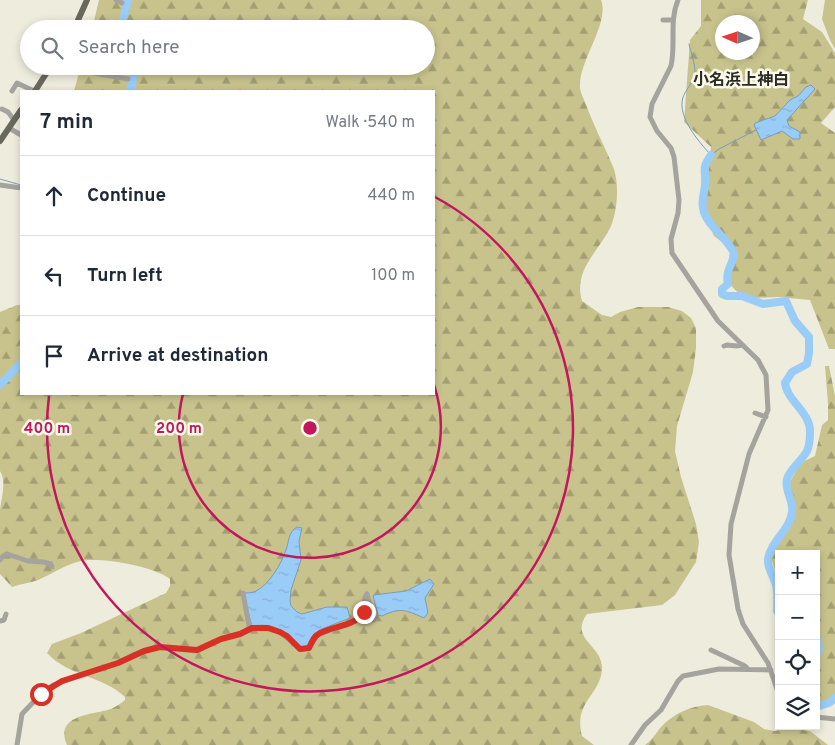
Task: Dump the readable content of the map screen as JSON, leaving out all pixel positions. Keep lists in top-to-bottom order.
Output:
{
  "districts": ["小名浜上神白"],
  "north": "left",
  "page": {
    "search": "Search here",
    "heading": ["7 min", "Walk · 540 m"],
    "list": [
      ["Continue", "440 m"],
      ["Turn left", "100 m"],
      "Arrive at destination"
    ],
    "map_buttons": ["+", "−"]
  },
  "rings": ["400 m", "200 m"]
}
